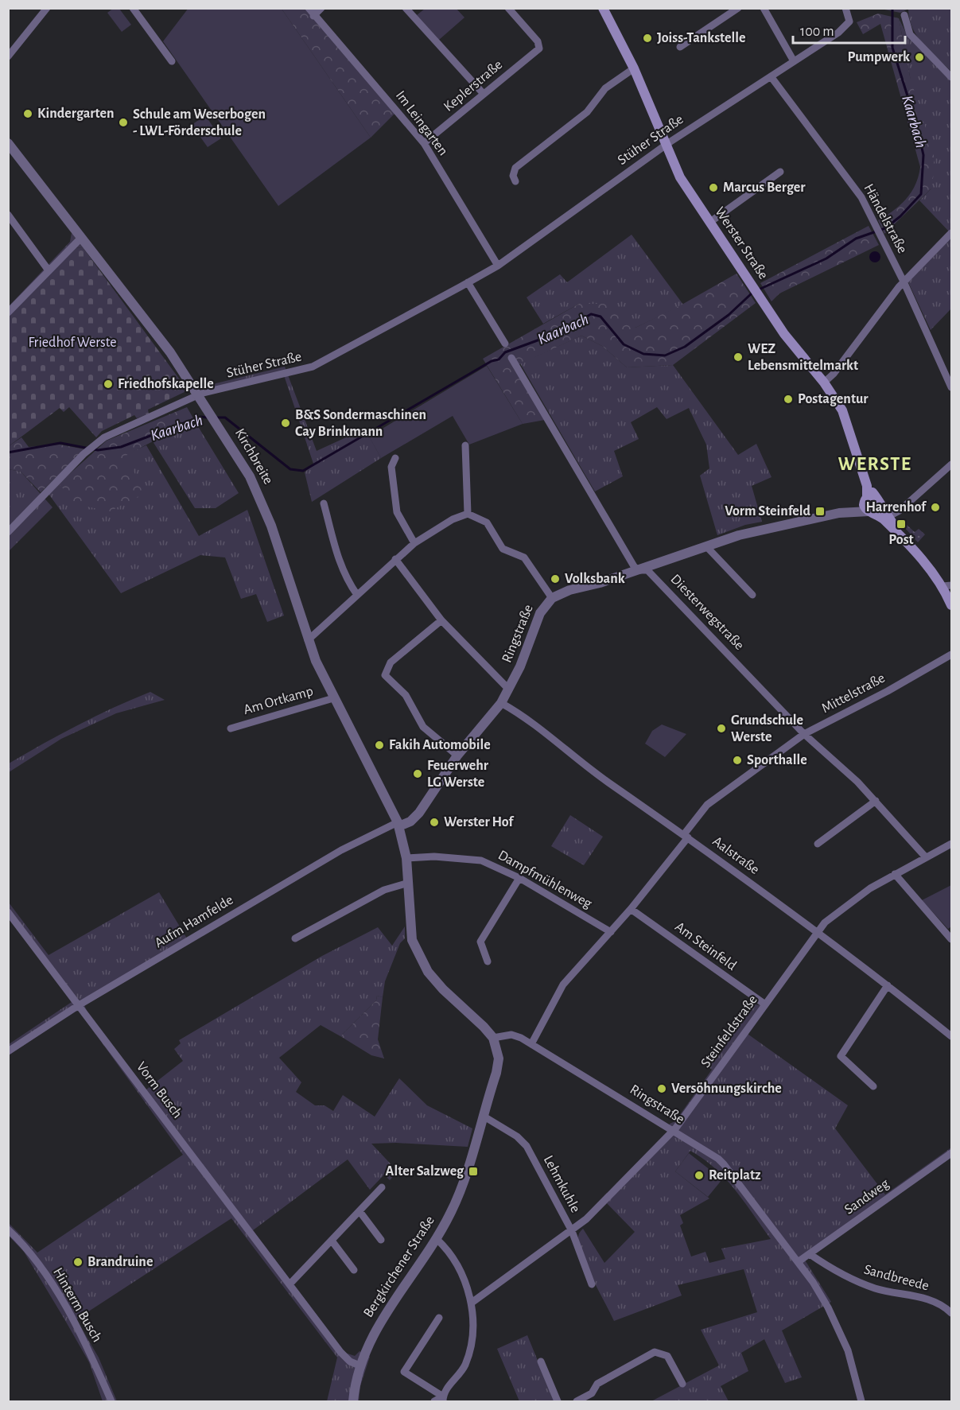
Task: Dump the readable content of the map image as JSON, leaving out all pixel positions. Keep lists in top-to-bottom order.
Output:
{
  "streets": {
    "main road": ["Werster Straße"],
    "street": [
      "Keplerstraße",
      "Im Leingarten",
      "Stüher Straße",
      "Händelstraße",
      "Kirchbreite",
      "Diesterwegstraße",
      "Ringstraße",
      "Mittelstraße",
      "Am Ortkamp",
      "Aalstraße",
      "Dampfmühlenweg",
      "Aufm Hamfelde",
      "Am Steinfeld",
      "Steinfeldstraße",
      "Vorm Busch",
      "Lehmkuhle",
      "Sandweg",
      "Bergkirchener Straße",
      "Sandbreede",
      "Hinterm Busch"
    ]
  },
  "crossings": [
    ["Keplerstraße", "Im Leingarten"],
    ["Im Leingarten", "Stüher Straße"],
    ["Stüher Straße", "Händelstraße"],
    ["Stüher Straße", "Werster Straße"],
    ["Stüher Straße", "Kirchbreite"],
    ["Werster Straße", "Ringstraße"],
    ["Kirchbreite", "Ringstraße"],
    ["Kirchbreite", "Am Ortkamp"],
    ["Kirchbreite", "Aufm Hamfelde"],
    ["Diesterwegstraße", "Ringstraße"],
    ["Diesterwegstraße", "Mittelstraße"],
    ["Diesterwegstraße", "Steinfeldstraße"],
    ["Ringstraße", "Mittelstraße"],
    ["Ringstraße", "Aalstraße"],
    ["Ringstraße", "Aufm Hamfelde"],
    ["Ringstraße", "Steinfeldstraße"],
    ["Ringstraße", "Sandweg"],
    ["Ringstraße", "Bergkirchener Straße"],
    ["Mittelstraße", "Aalstraße"],
    ["Mittelstraße", "Dampfmühlenweg"],
    ["Mittelstraße", "Am Steinfeld"],
    ["Aalstraße", "Steinfeldstraße"],
    ["Aufm Hamfelde", "Vorm Busch"],
    ["Am Steinfeld", "Steinfeldstraße"],
    ["Steinfeldstraße", "Lehmkuhle"],
    ["Vorm Busch", "Bergkirchener Straße"],
    ["Lehmkuhle", "Bergkirchener Straße"],
    ["Sandweg", "Sandbreede"]
  ],
  "districts": ["WERSTE"],
  "water": ["Kaarbach"],
  "parks": ["Friedhof Werste"],
  "places": {
    "other": [
      "Joiss-Tankstelle",
      "Pumpwerk",
      "Kindergarten",
      "Schule am Weserbogen - LWL-Förderschule",
      "Marcus Berger",
      "WEZ Lebensmittelmarkt",
      "Friedhofskapelle",
      "Postagentur",
      "B&S Sondermaschinen Cay Brinkmann",
      "Harrenhof",
      "Volksbank",
      "Grundschule Werste",
      "Fakih Automobile",
      "Sporthalle",
      "Feuerwehr LG Werste",
      "Werster Hof",
      "Versöhnungskirche",
      "Reitplatz",
      "Brandruine"
    ],
    "transit": ["Vorm Steinfeld", "Post", "Alter Salzweg"]
  },
  "scale_bar": "100 m"
}
